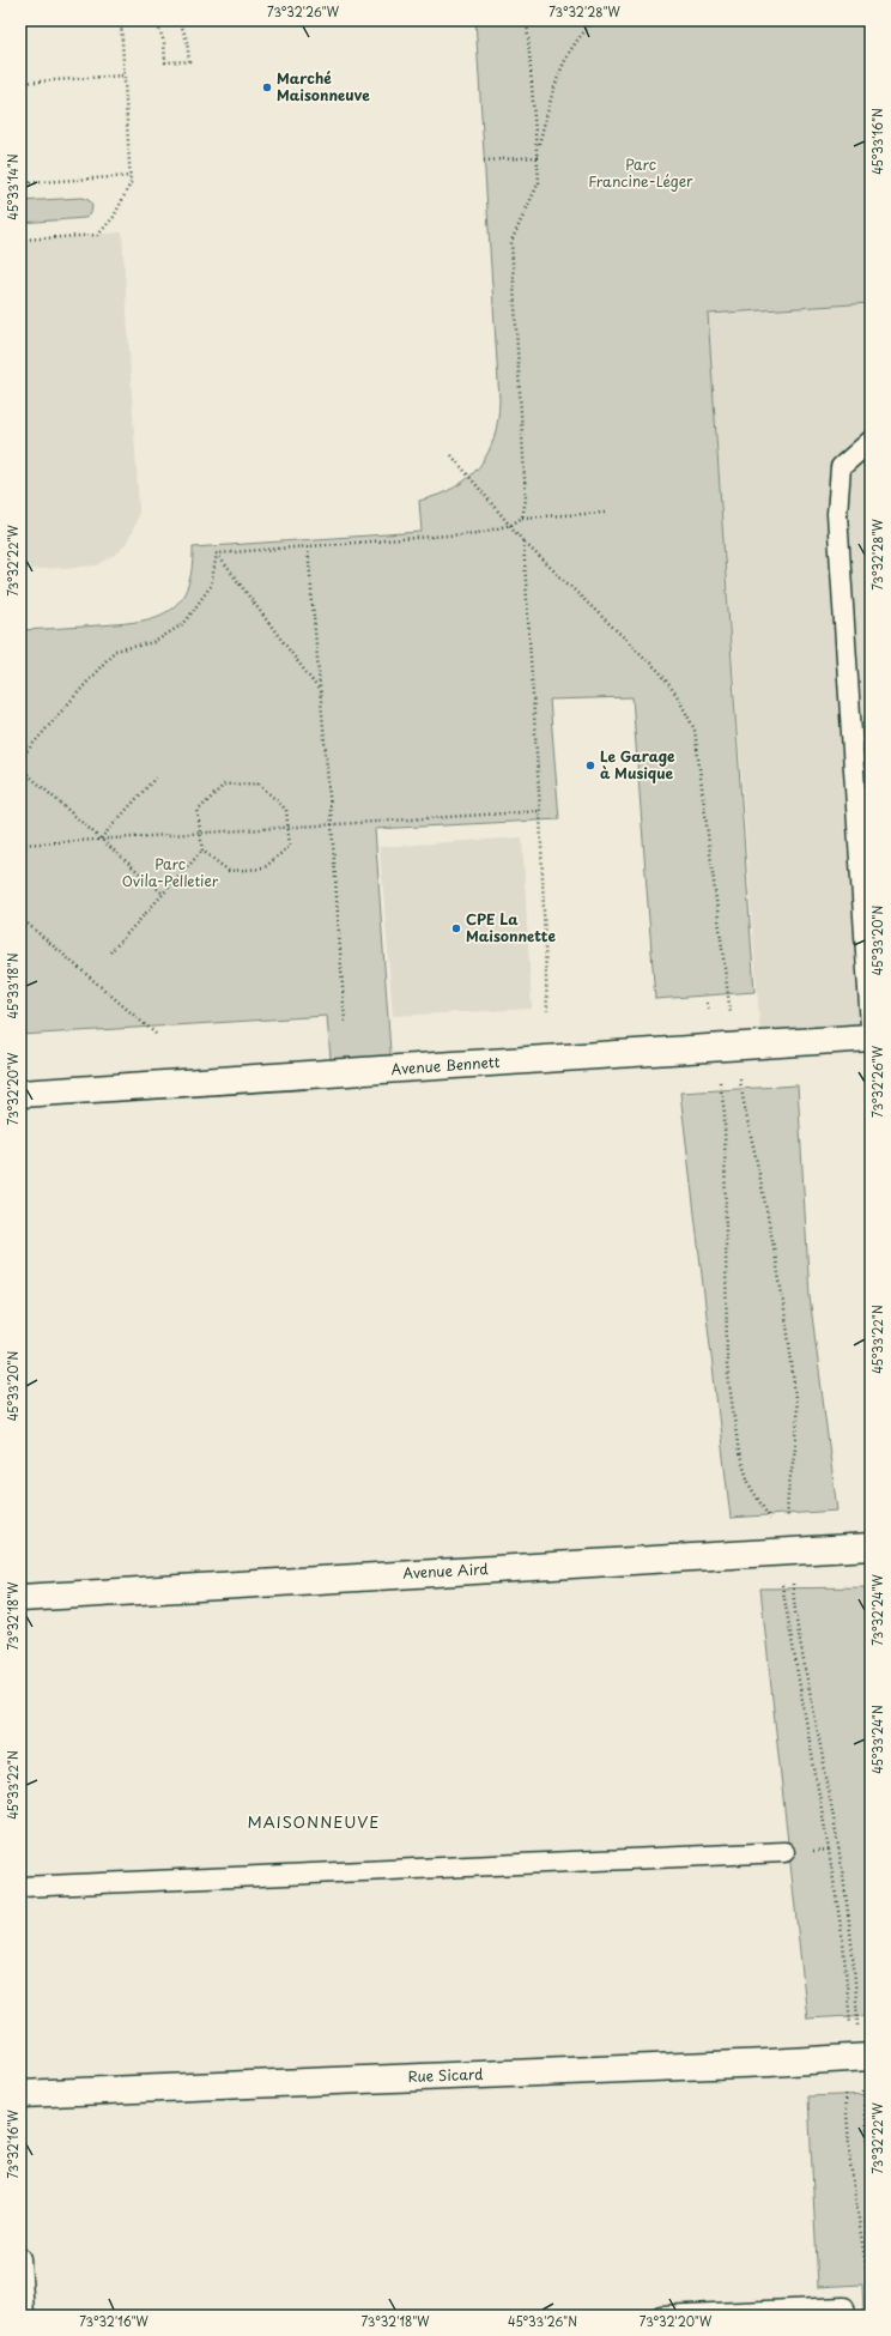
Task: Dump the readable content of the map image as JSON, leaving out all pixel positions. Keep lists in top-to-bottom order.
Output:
{
  "streets": {
    "street": ["Avenue Bennett", "Avenue Aird", "Rue Sicard"]
  },
  "districts": ["MAISONNEUVE"],
  "parks": ["Parc Francine-Léger", "Parc Ovila-Pelletier"],
  "places": ["Marché Maisonneuve", "Le Garage à Musique", "CPE La Maisonnette"],
  "coordinates": [
    "73°32'26\"W",
    "73°32'28\"W",
    "45°33'16\"N",
    "45°33'14\"N",
    "73°32'22\"W",
    "45°33'20\"N",
    "45°33'18\"N",
    "73°32'20\"W",
    "45°33'22\"N",
    "73°32'24\"W",
    "73°32'18\"W",
    "45°33'24\"N",
    "73°32'16\"W",
    "45°33'26\"N"
  ]
}
